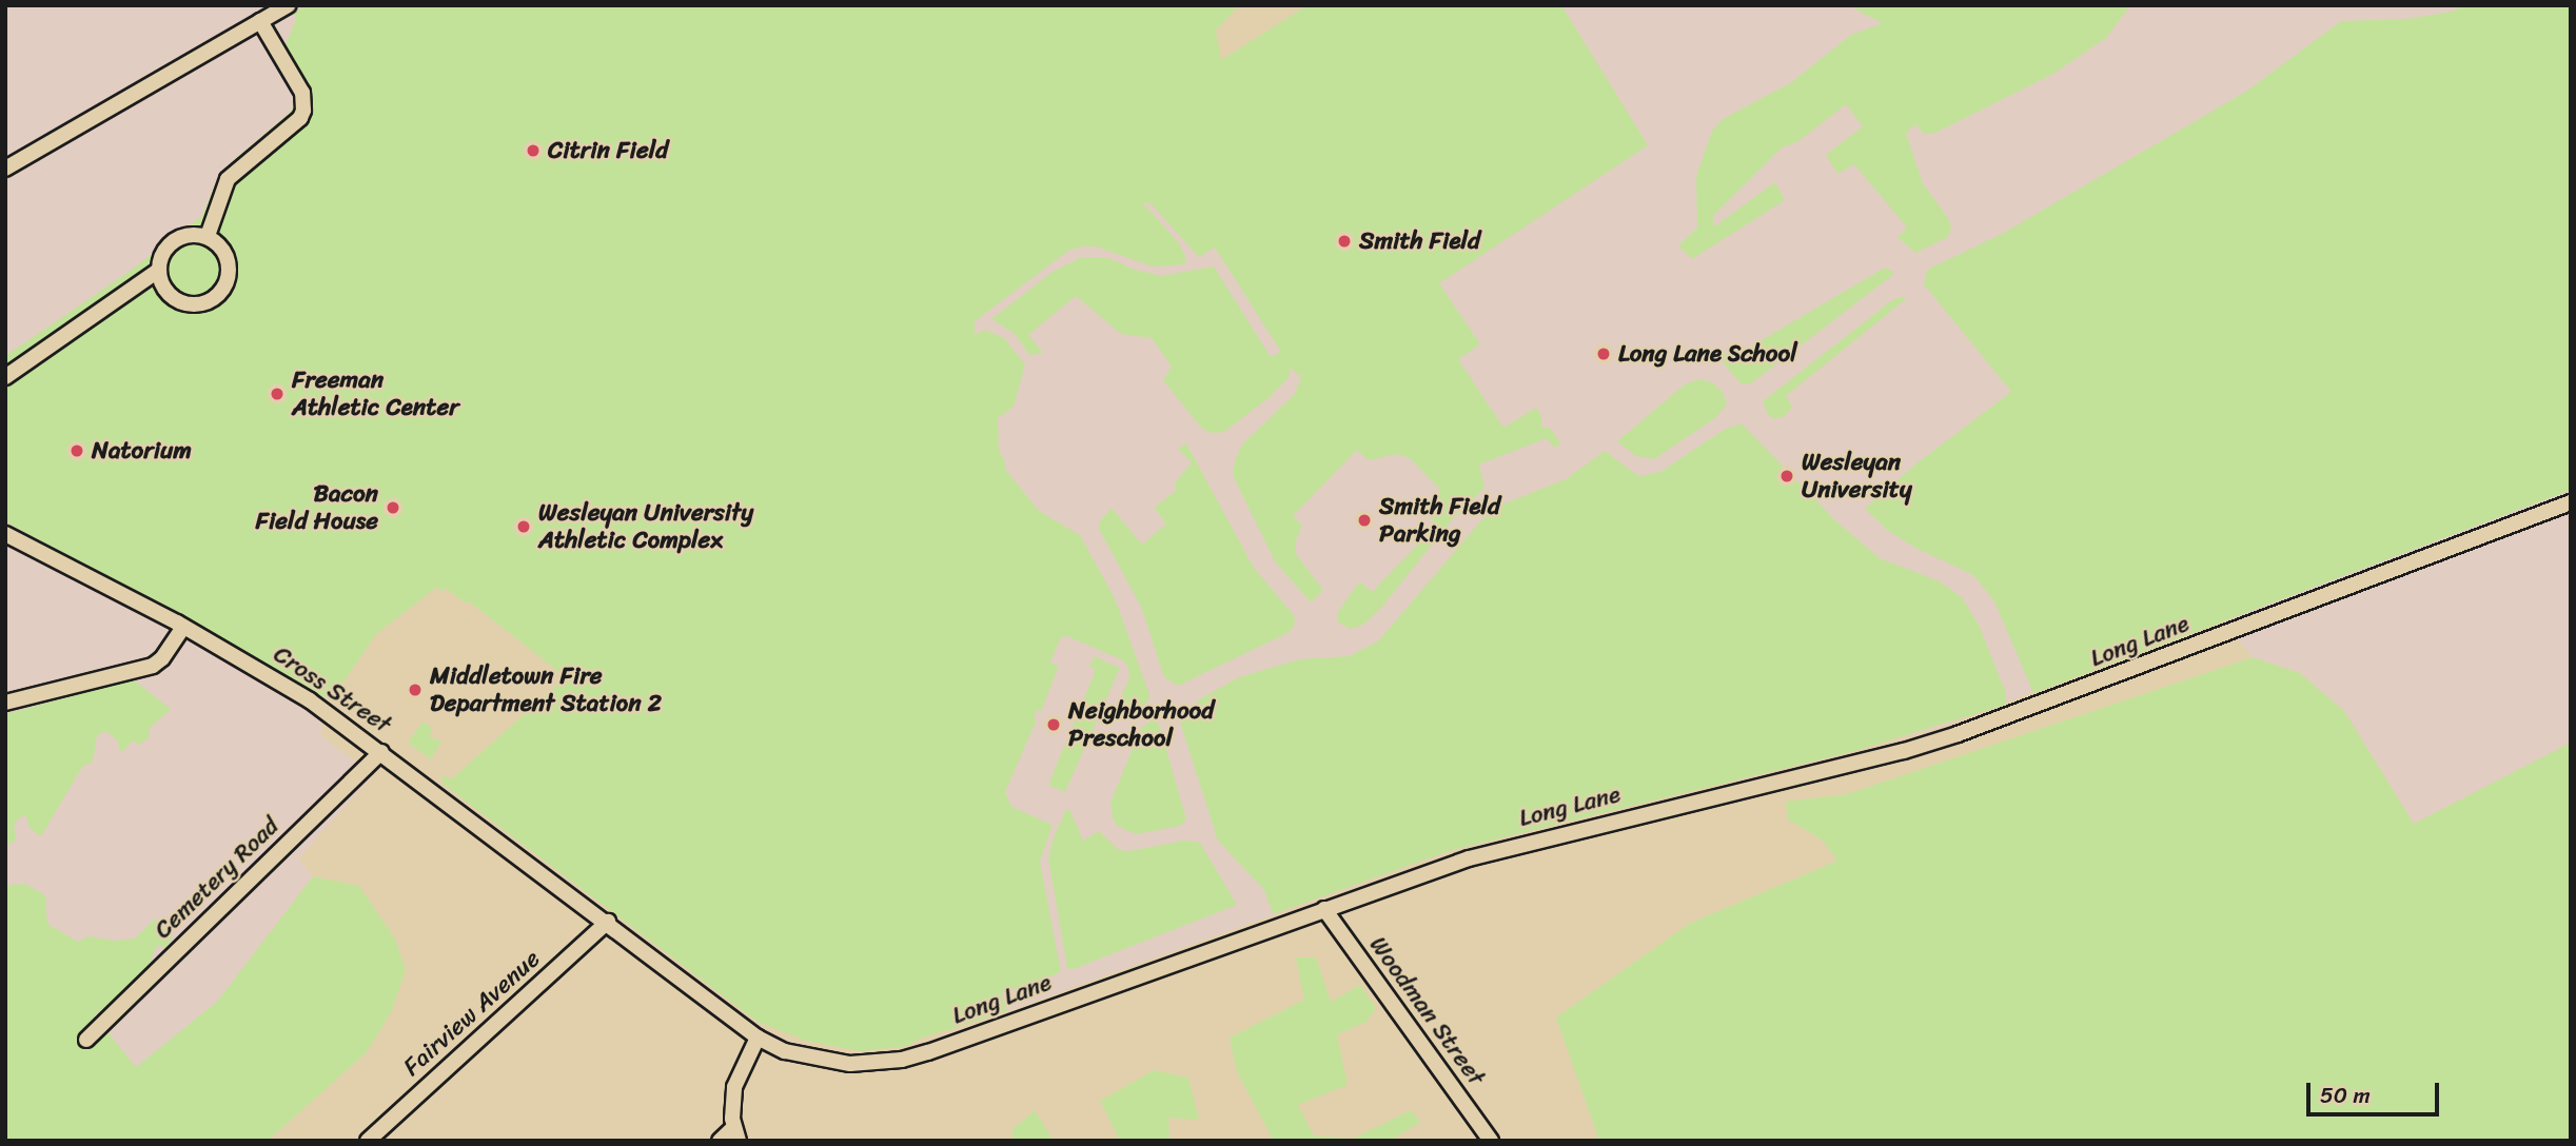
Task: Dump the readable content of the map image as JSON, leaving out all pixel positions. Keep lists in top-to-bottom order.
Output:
{
  "streets": {
    "street": [
      "Long Lane",
      "Cross Street",
      "Cemetery Road",
      "Woodman Street",
      "Fairview Avenue"
    ]
  },
  "crossings": [
    ["Long Lane", "Cross Street"],
    ["Long Lane", "Woodman Street"],
    ["Long Lane", "Fairview Avenue"],
    ["Cross Street", "Cemetery Road"],
    ["Cross Street", "Fairview Avenue"]
  ],
  "places": [
    "Citrin Field",
    "Smith Field",
    "Long Lane School",
    "Freeman Athletic Center",
    "Natorium",
    "Wesleyan University",
    "Bacon Field House",
    "Smith Field Parking",
    "Wesleyan University Athletic Complex",
    "Middletown Fire Department Station 2",
    "Neighborhood Preschool"
  ],
  "scale_bar": "50 m"
}
